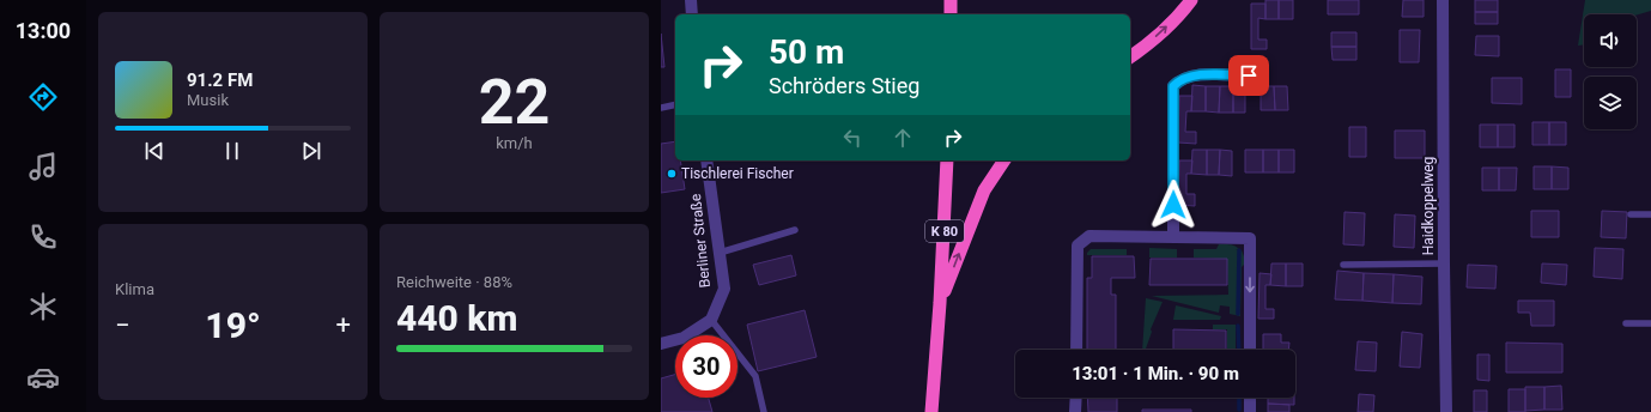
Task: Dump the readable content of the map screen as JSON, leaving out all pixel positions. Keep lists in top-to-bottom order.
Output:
{
  "streets": {
    "highway": ["K 80"],
    "street": ["Haidkoppelweg", "Berliner Straße"]
  },
  "places": ["Tischlerei Fischer"],
  "page": {
    "tabs": "13:00",
    "tile": [
      ["22", "km/h"],
      "Klima",
      ["Reichweite · 88%", "440 km"]
    ],
    "turn": ["50 m", "Schröders Stieg"],
    "song": ["91.2 FM", "Musik"],
    "heat": ["−", "19°", "+"],
    "limit": "30",
    "trip": "13:01 · 1 Min. · 90 m"
  }
}
